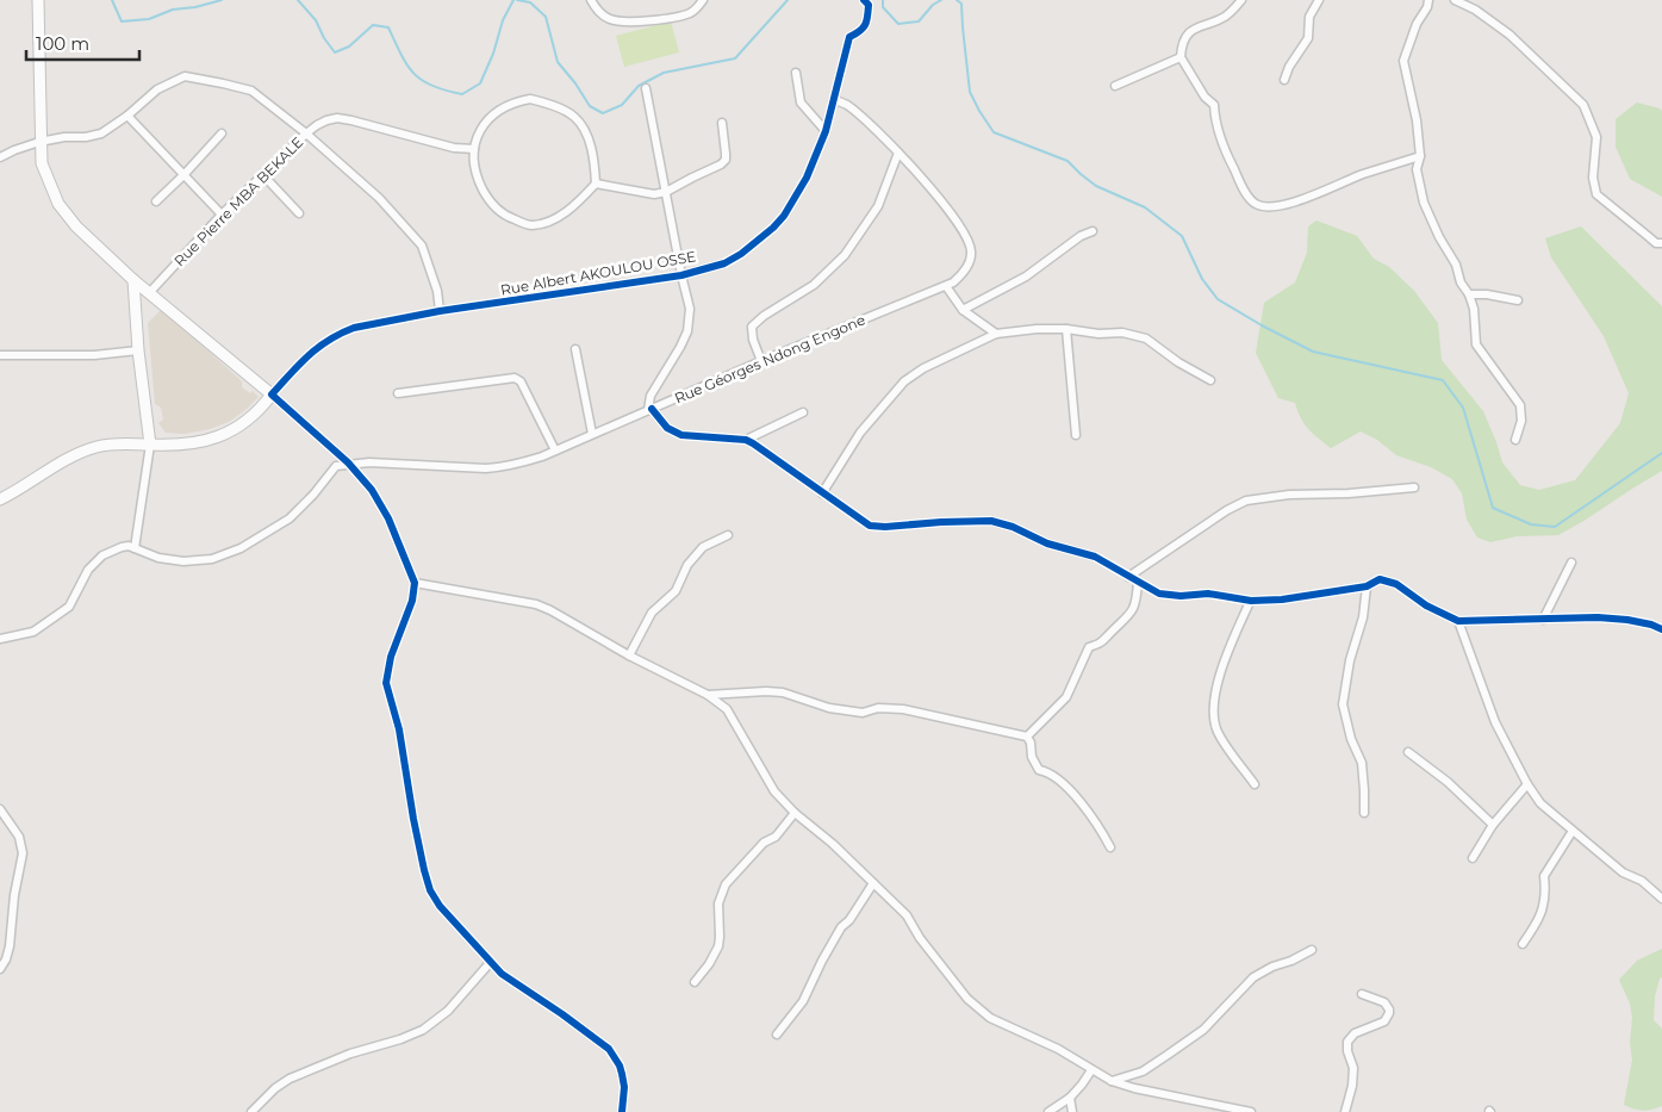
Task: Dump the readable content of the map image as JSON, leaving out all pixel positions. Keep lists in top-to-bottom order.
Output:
{
  "streets": {
    "street": ["Rue Pierre MBA BEKALE", "Rue Albert AKOULOU OSSE", "Rue Géorges Ndong Engone"]
  },
  "crossings": [
    ["Rue Albert AKOULOU OSSE", "Rue Géorges Ndong Engone"]
  ],
  "scale_bar": "100 m"
}
